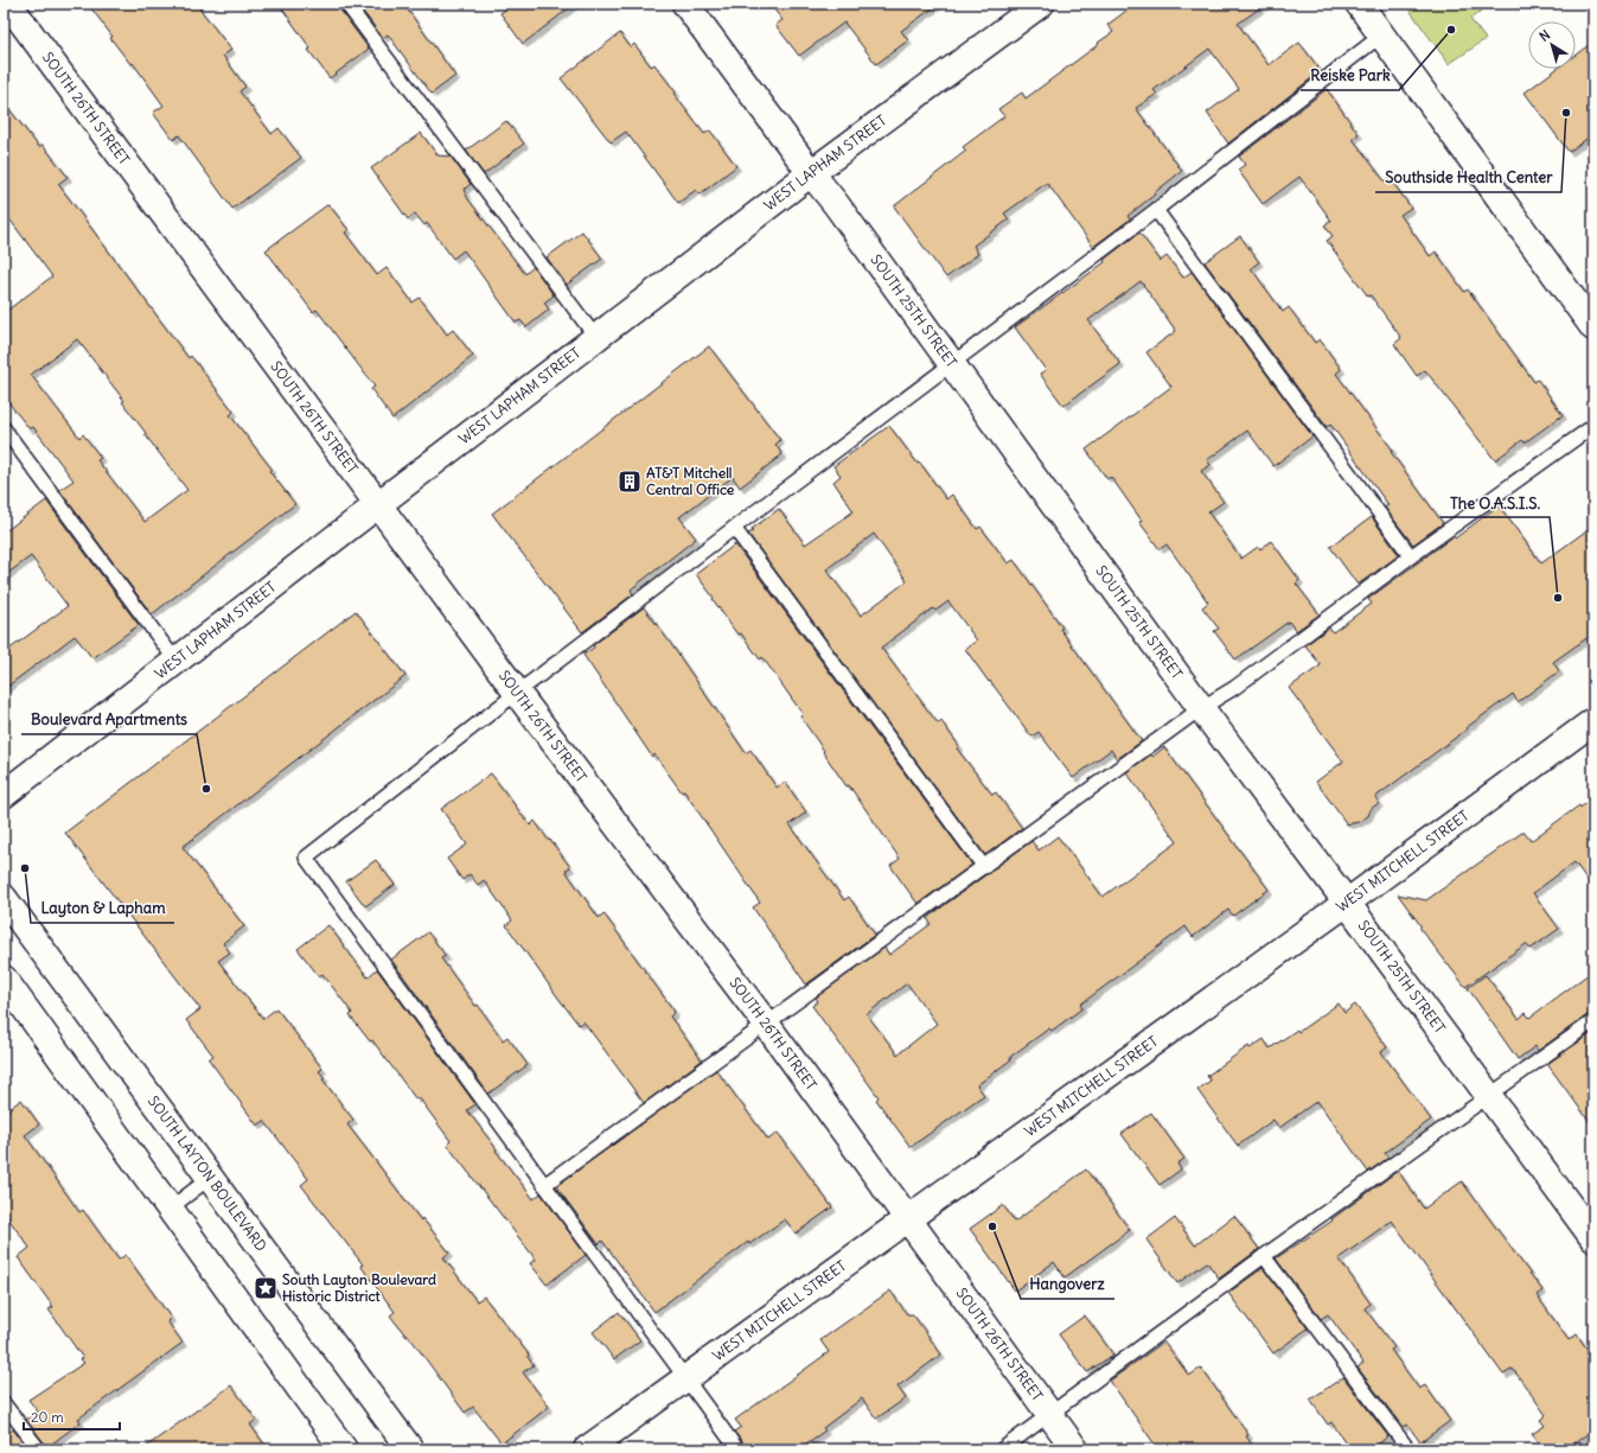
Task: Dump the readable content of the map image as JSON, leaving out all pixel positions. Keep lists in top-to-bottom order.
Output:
{
  "streets": {
    "street": [
      "SOUTH 26TH STREET",
      "WEST LAPHAM STREET",
      "SOUTH 25TH STREET",
      "WEST MITCHELL STREET",
      "SOUTH LAYTON BOULEVARD"
    ]
  },
  "crossings": [
    ["SOUTH 26TH STREET", "WEST LAPHAM STREET"],
    ["SOUTH 26TH STREET", "WEST MITCHELL STREET"],
    ["WEST LAPHAM STREET", "SOUTH 25TH STREET"],
    ["SOUTH 25TH STREET", "WEST MITCHELL STREET"]
  ],
  "places": {
    "other": [
      "Reiske Park",
      "Southside Health Center",
      "The O.A.S.I.S.",
      "Boulevard Apartments",
      "Layton & Lapham",
      "Hangoverz"
    ],
    "building": ["AT&T Mitchell Central Office"],
    "place": ["South Layton Boulevard Historic District"]
  },
  "scale_bar": "20 m",
  "north": "top left"
}
